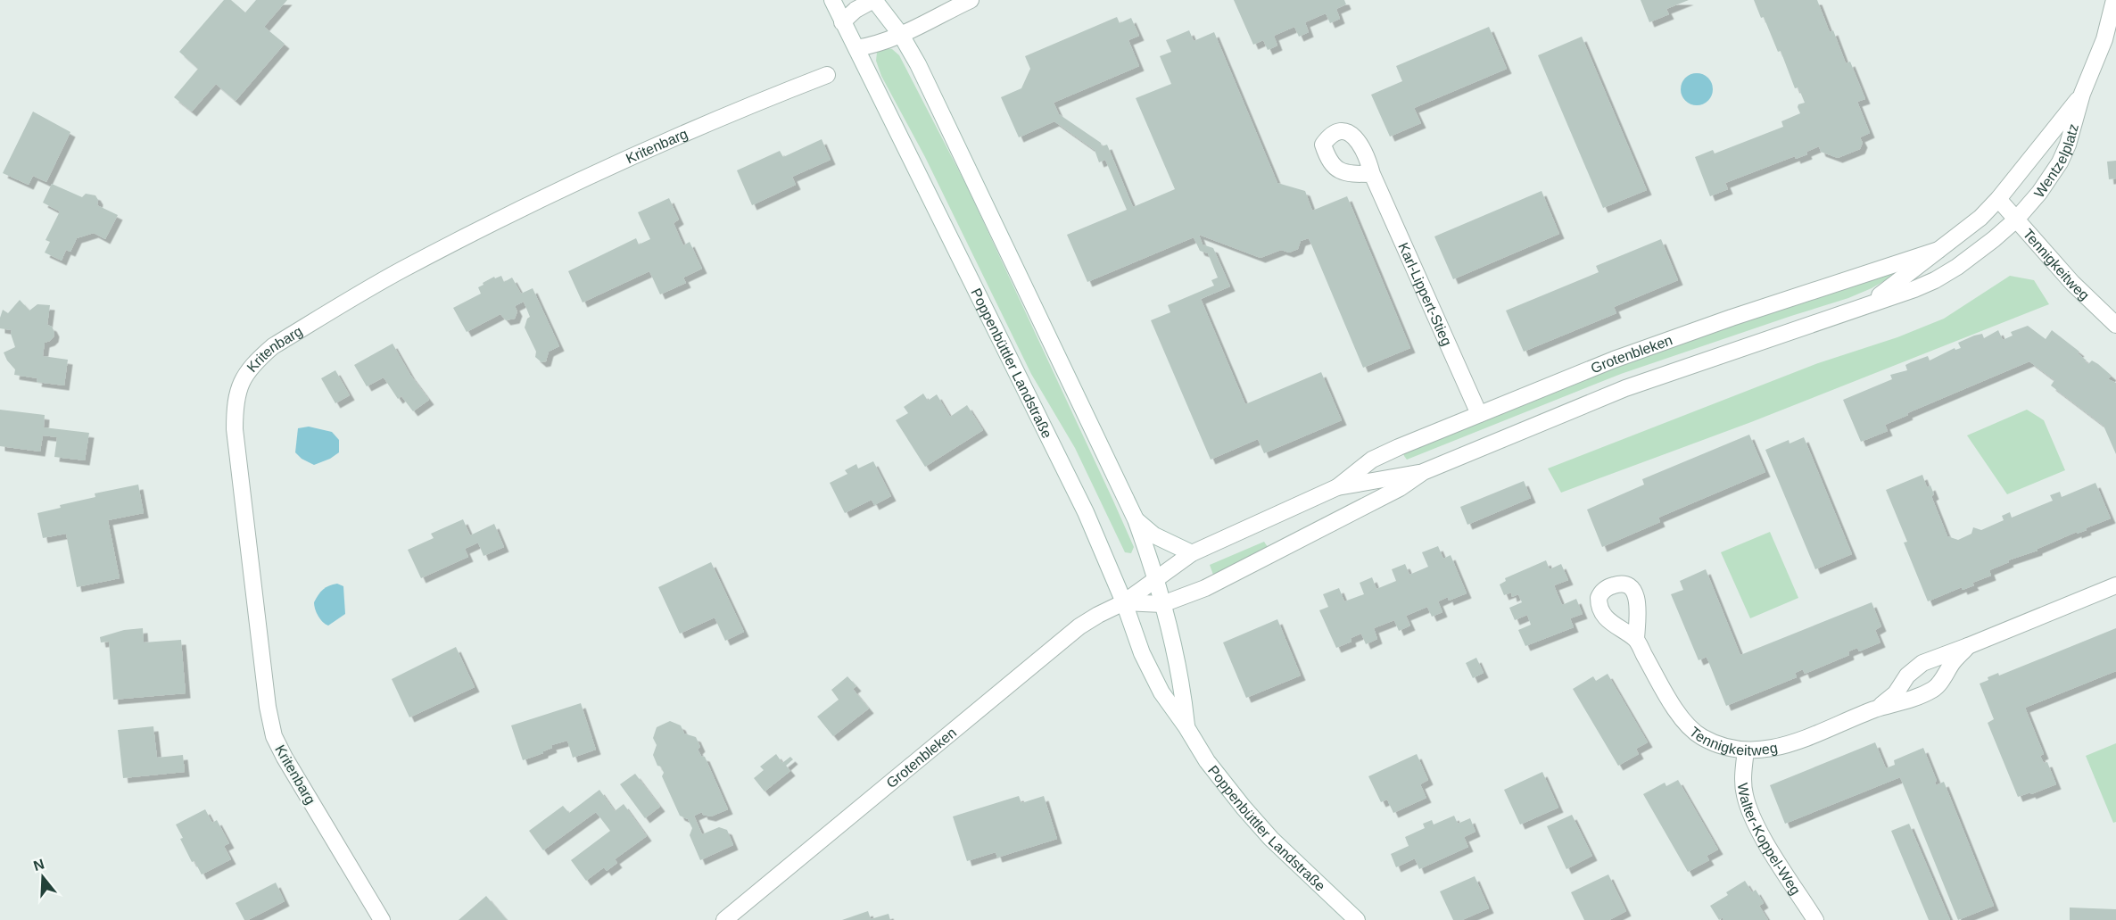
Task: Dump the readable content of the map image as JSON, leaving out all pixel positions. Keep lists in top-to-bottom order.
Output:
{
  "streets": {
    "street": [
      "Kritenbarg",
      "Wentzelplatz",
      "Tennigkeitweg",
      "Karl-Lippert-Stieg",
      "Grotenbleken",
      "Poppenbüttler Landstraße",
      "Walter-Koppel-Weg"
    ]
  },
  "crossings": [
    ["Wentzelplatz", "Tennigkeitweg"],
    ["Wentzelplatz", "Grotenbleken"],
    ["Tennigkeitweg", "Grotenbleken"],
    ["Tennigkeitweg", "Walter-Koppel-Weg"],
    ["Karl-Lippert-Stieg", "Grotenbleken"],
    ["Grotenbleken", "Poppenbüttler Landstraße"]
  ],
  "north": "top"
}
